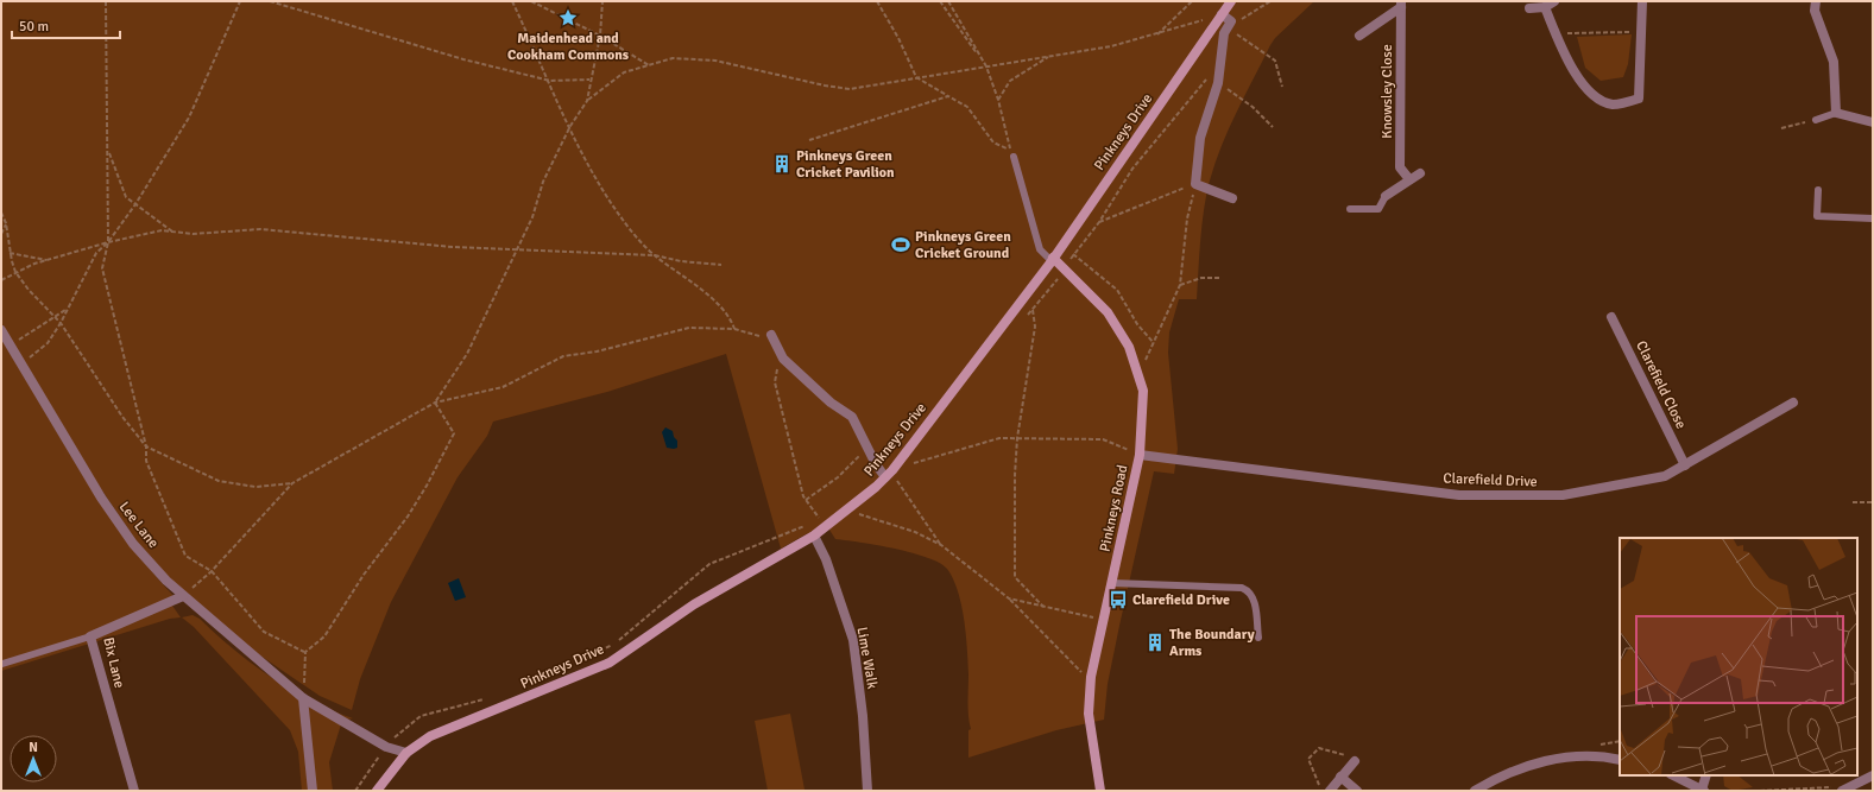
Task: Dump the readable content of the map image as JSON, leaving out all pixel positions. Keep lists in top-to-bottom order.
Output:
{
  "streets": {
    "street": [
      "Knowsley Close",
      "Pinkneys Drive",
      "Clarefield Close",
      "Clarefield Drive",
      "Pinkneys Road",
      "Lee Lane",
      "Lime Walk",
      "Bix Lane"
    ]
  },
  "crossings": [
    ["Pinkneys Drive", "Pinkneys Road"],
    ["Pinkneys Drive", "Lee Lane"],
    ["Pinkneys Drive", "Lime Walk"],
    ["Clarefield Close", "Clarefield Drive"],
    ["Clarefield Drive", "Pinkneys Road"],
    ["Lee Lane", "Bix Lane"]
  ],
  "places": {
    "place": ["Maidenhead and Cookham Commons"],
    "building": ["Pinkneys Green Cricket Pavilion", "The Boundary Arms"],
    "sports": ["Pinkneys Green Cricket Ground"],
    "bus stop": ["Clarefield Drive"]
  },
  "scale_bar": "50 m",
  "north": "top"
}
